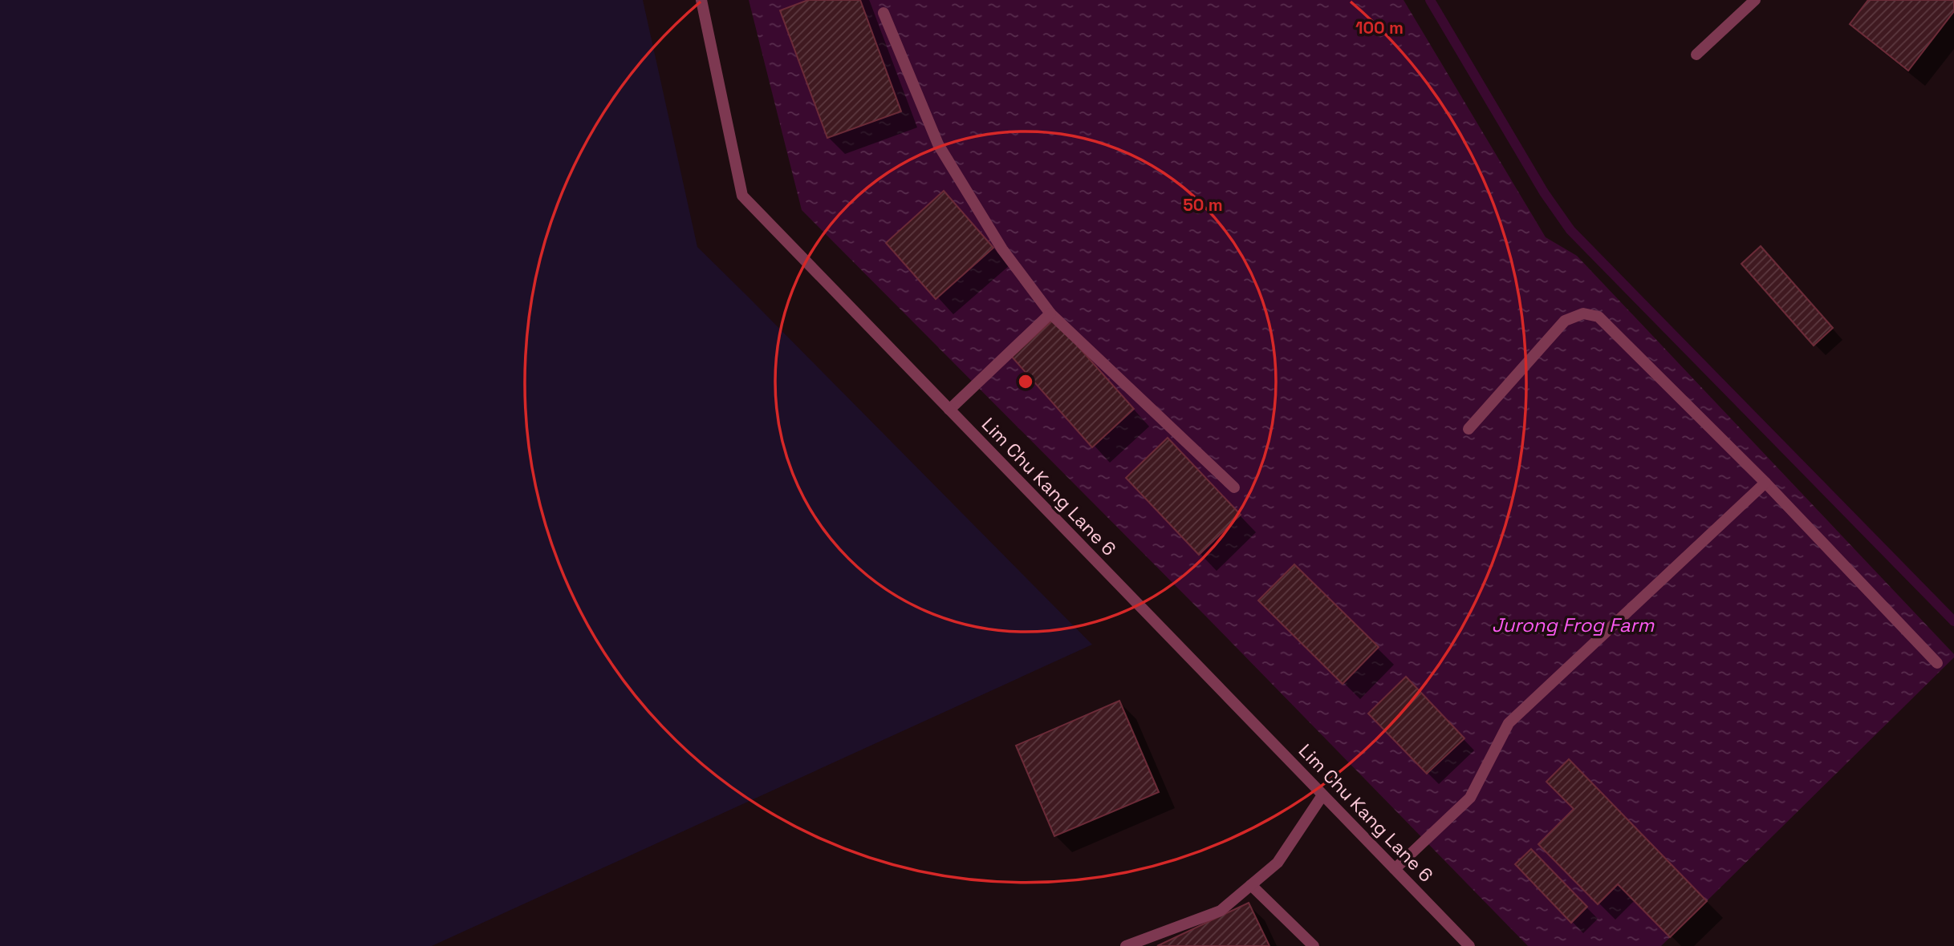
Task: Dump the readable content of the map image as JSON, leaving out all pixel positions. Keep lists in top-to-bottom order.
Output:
{
  "streets": {
    "street": ["Lim Chu Kang Lane 6"]
  },
  "water": ["Jurong Frog Farm"],
  "rings": ["100 m", "50 m"]
}
